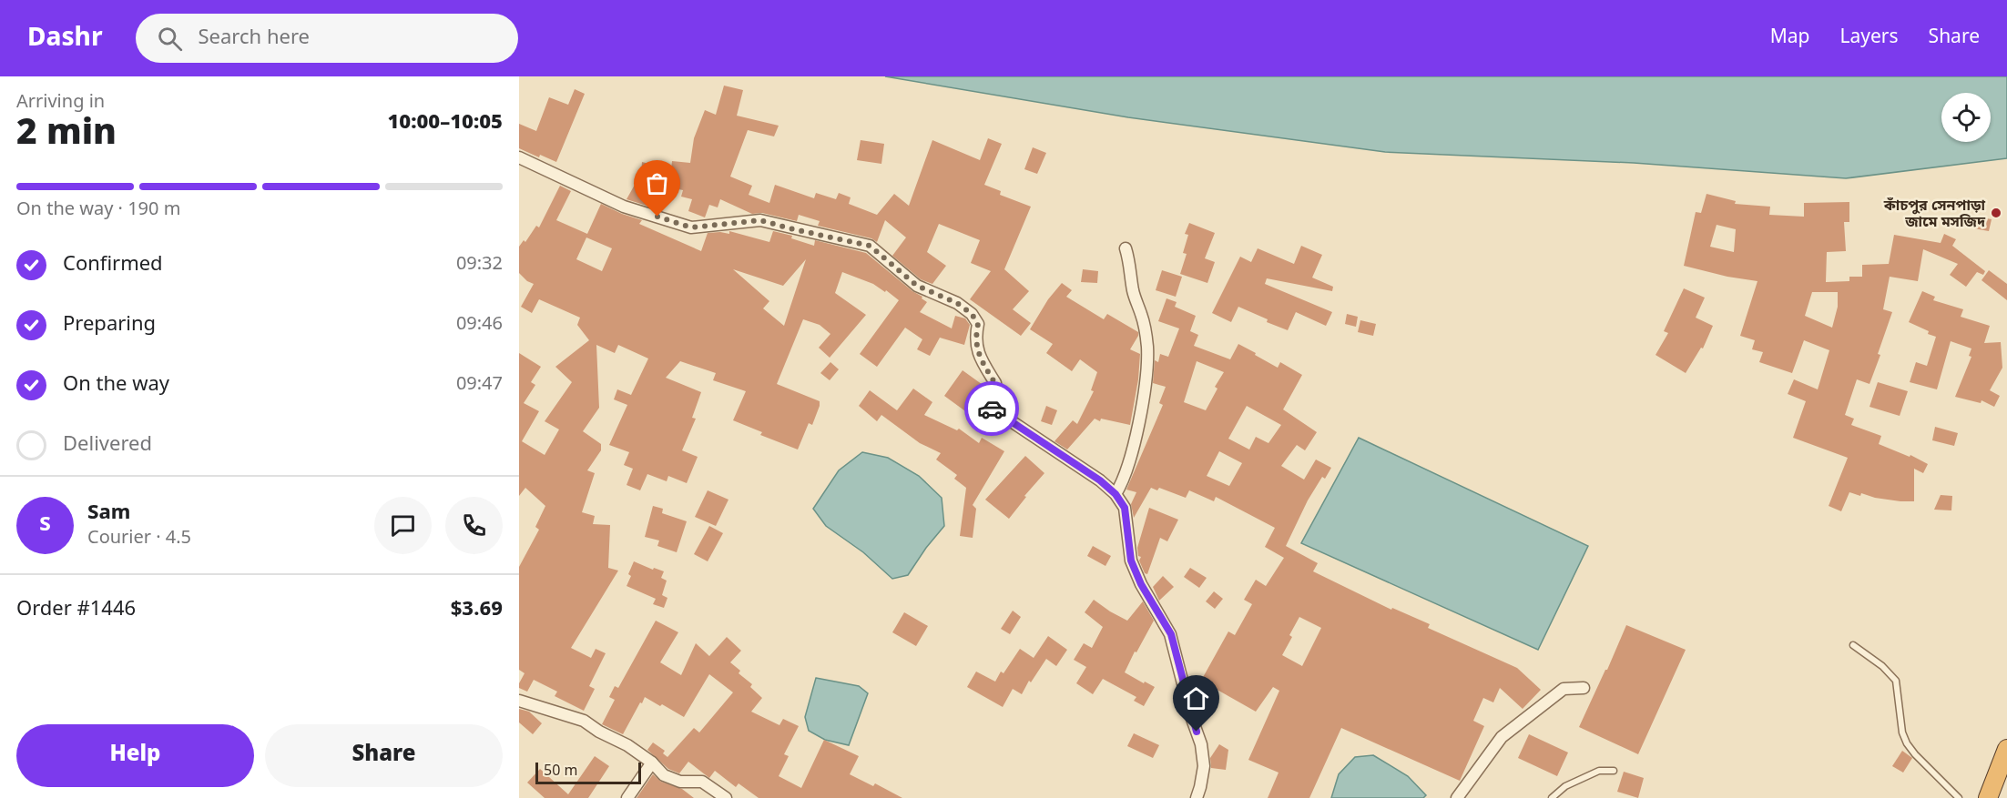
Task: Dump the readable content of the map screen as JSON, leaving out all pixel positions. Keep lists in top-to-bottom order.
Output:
{
  "places": ["কাঁচপুর সেনপাড়া জামে মসজিদ"],
  "scale_bar": "50 m",
  "page": {
    "header": "Dashr",
    "search": "Search here",
    "nav": ["Map", "Layers", "Share"],
    "heading": ["2 min", "Arriving in", "10:00–10:05"],
    "panel": [
      "Sam",
      "Courier · 4.5",
      "Order #1446",
      "$3.69"
    ],
    "bar": "On the way · 190 m",
    "list": [
      ["Confirmed", "09:32"],
      ["Preparing", "09:46"],
      ["On the way", "09:47"],
      "Delivered"
    ],
    "round": "S",
    "buttons": ["Help", "Share"],
    "scale": "50 m"
  }
}
